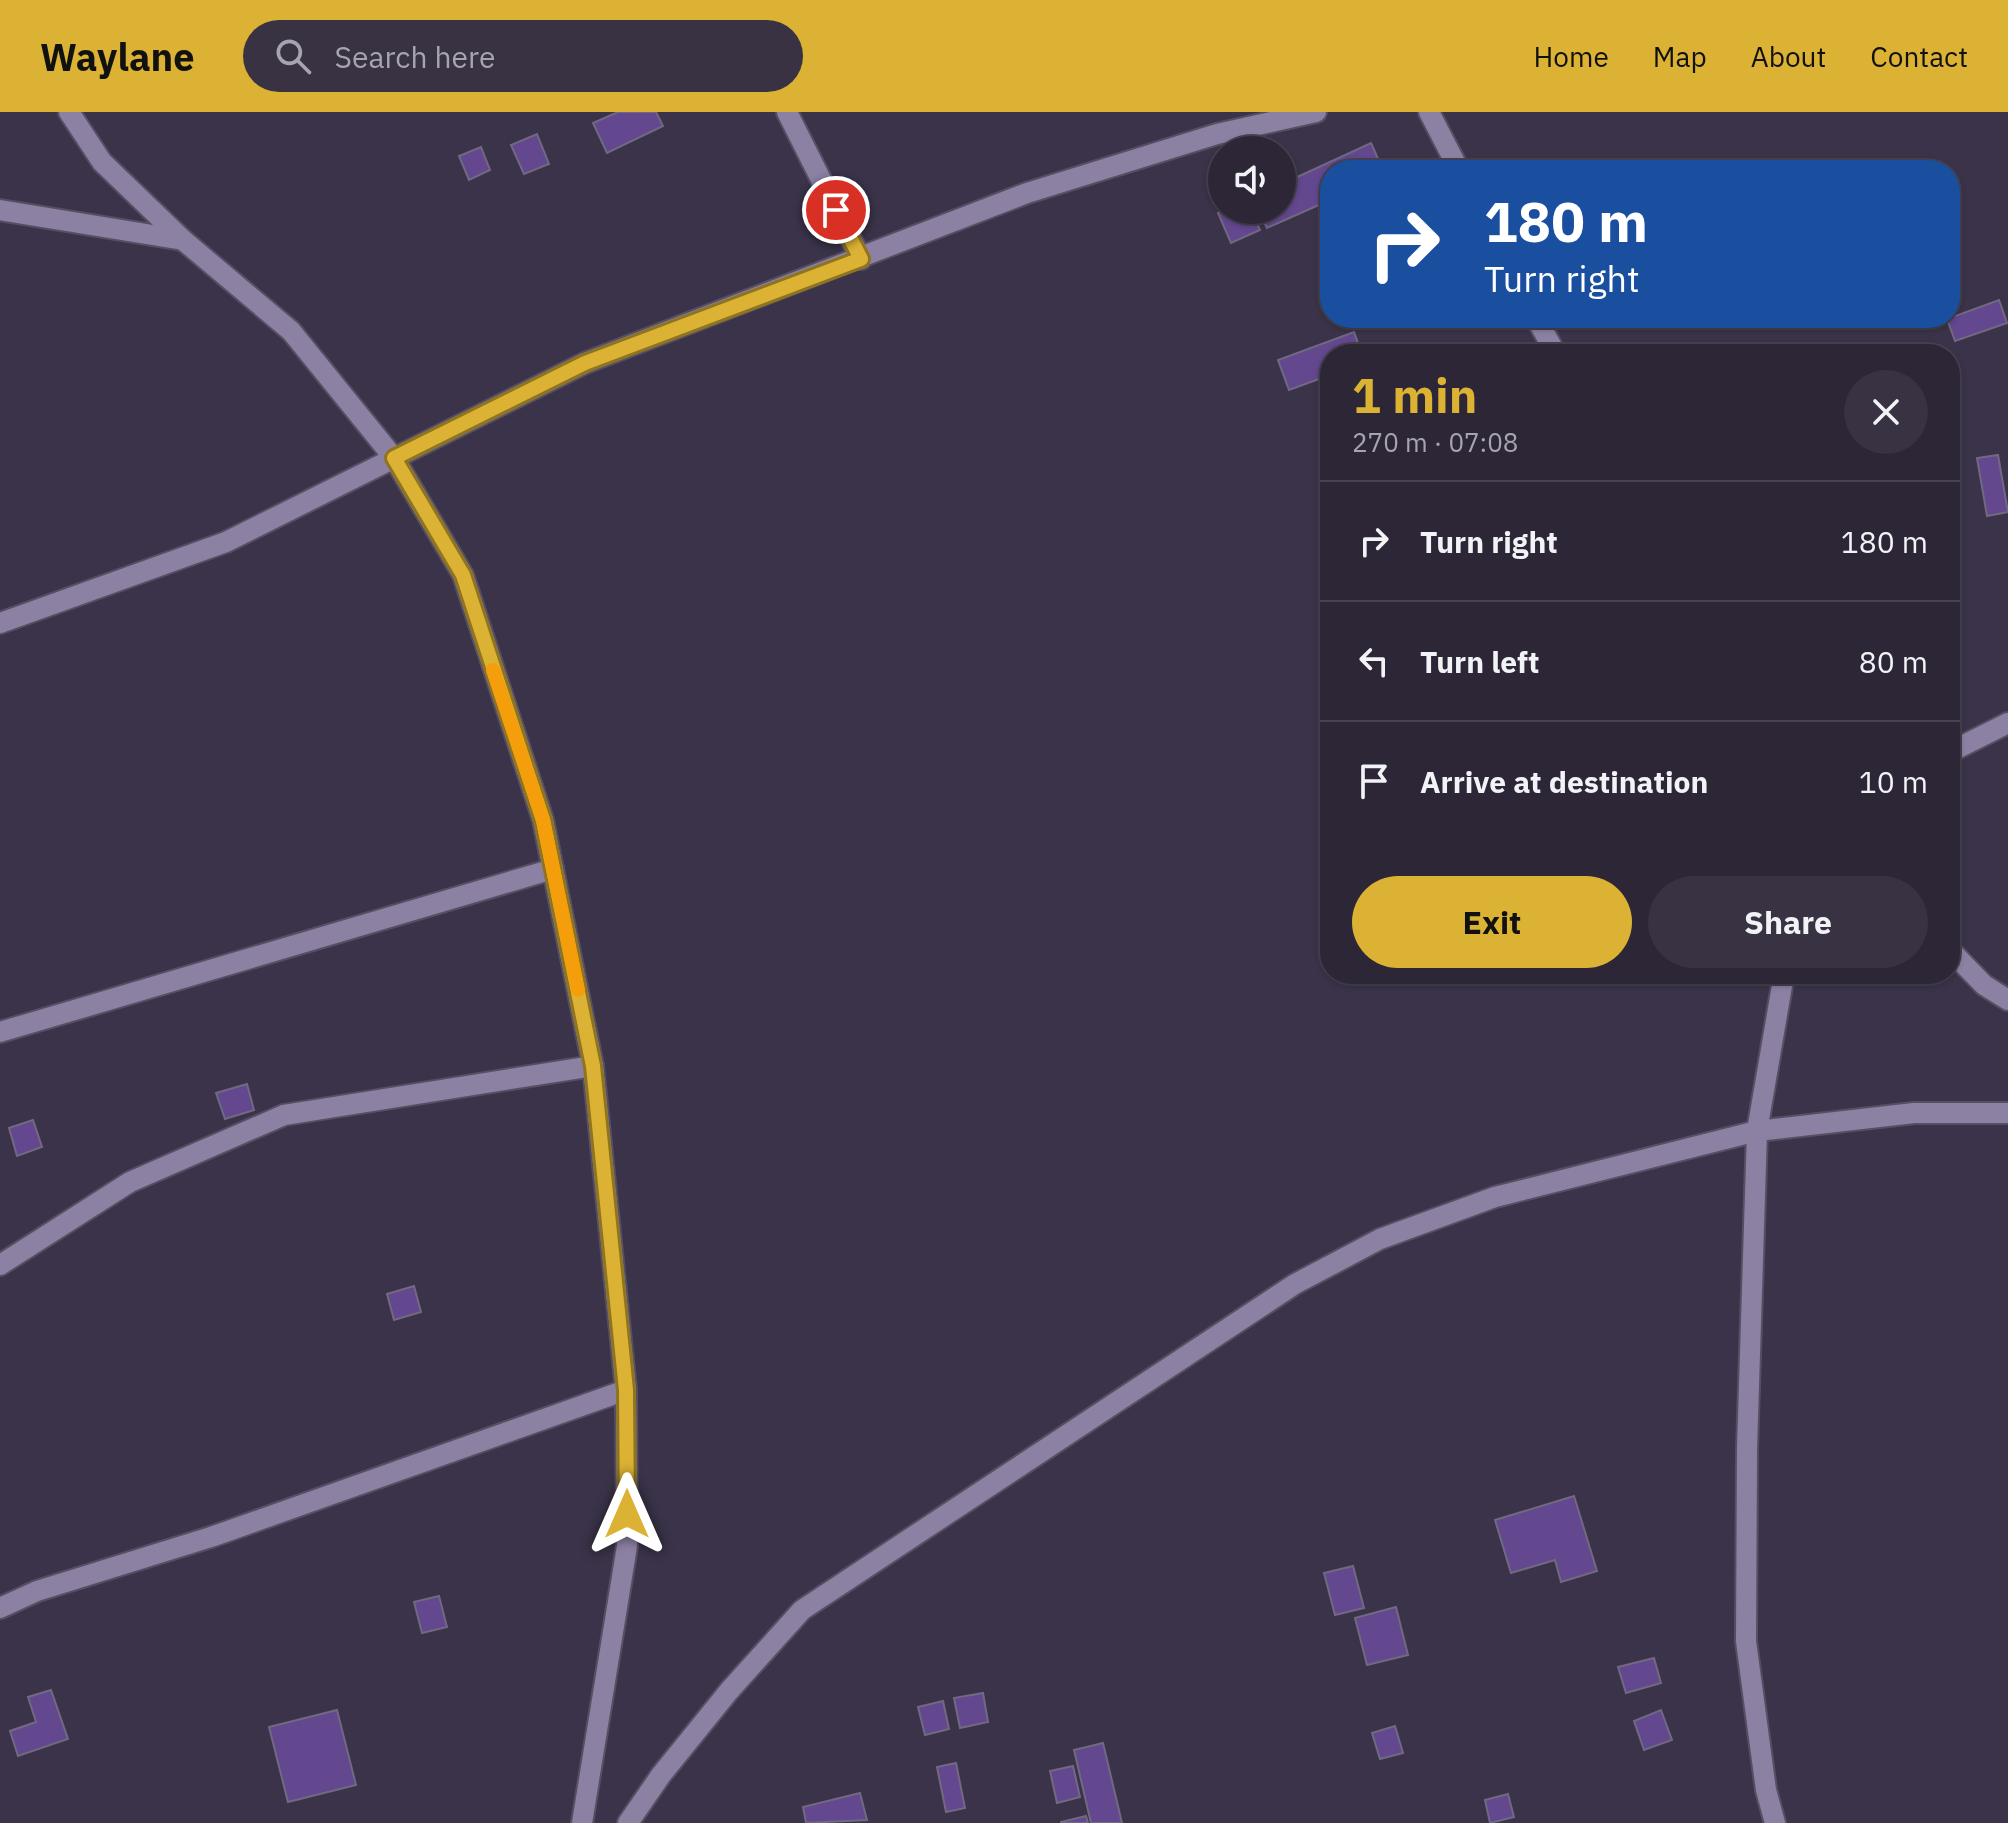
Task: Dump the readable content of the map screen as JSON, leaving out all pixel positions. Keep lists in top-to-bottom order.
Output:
{
  "page": {
    "header": "Waylane",
    "search": "Search here",
    "nav": [
      "Home",
      "Map",
      "About",
      "Contact"
    ],
    "turn": ["180 m", "Turn right"],
    "heading": ["1 min", "270 m · 07:08"],
    "list": [
      {
        "name": "Turn right",
        "value": "180 m"
      },
      {
        "name": "Turn left",
        "value": "80 m"
      },
      {
        "name": "Arrive at destination",
        "value": "10 m"
      }
    ],
    "buttons": ["Exit", "Share"]
  }
}
